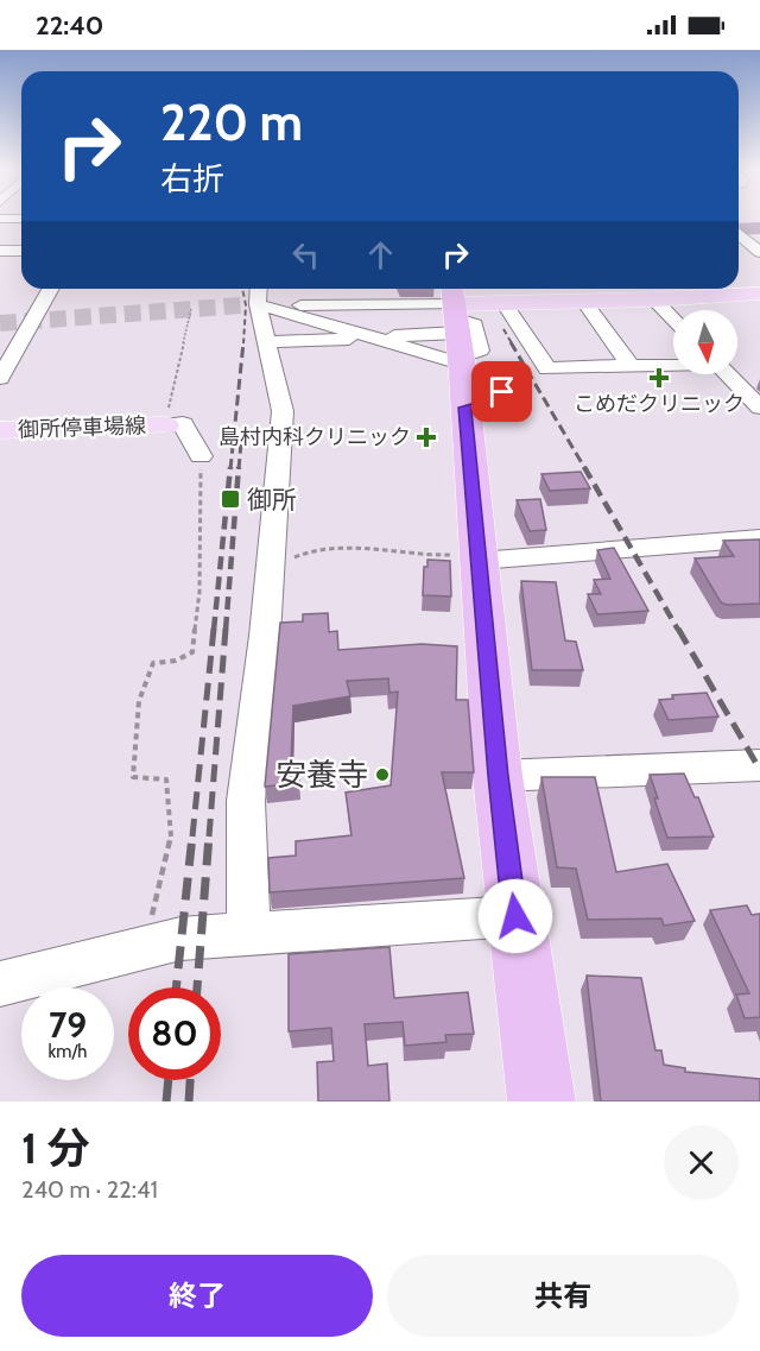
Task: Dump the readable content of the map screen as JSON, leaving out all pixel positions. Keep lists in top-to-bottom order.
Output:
{
  "streets": {
    "main road": ["御所停車場線"]
  },
  "places": {
    "health": ["こめだクリニック", "島村内科クリニック"],
    "transit": ["御所"],
    "other": ["安養寺"]
  },
  "north": "bottom",
  "page": {
    "status": "22:40",
    "turn": ["220 m", "右折"],
    "speed": "79 km/h",
    "limit": "80",
    "heading": ["1 分", "240 m · 22:41"],
    "buttons": ["終了", "共有"]
  }
}
